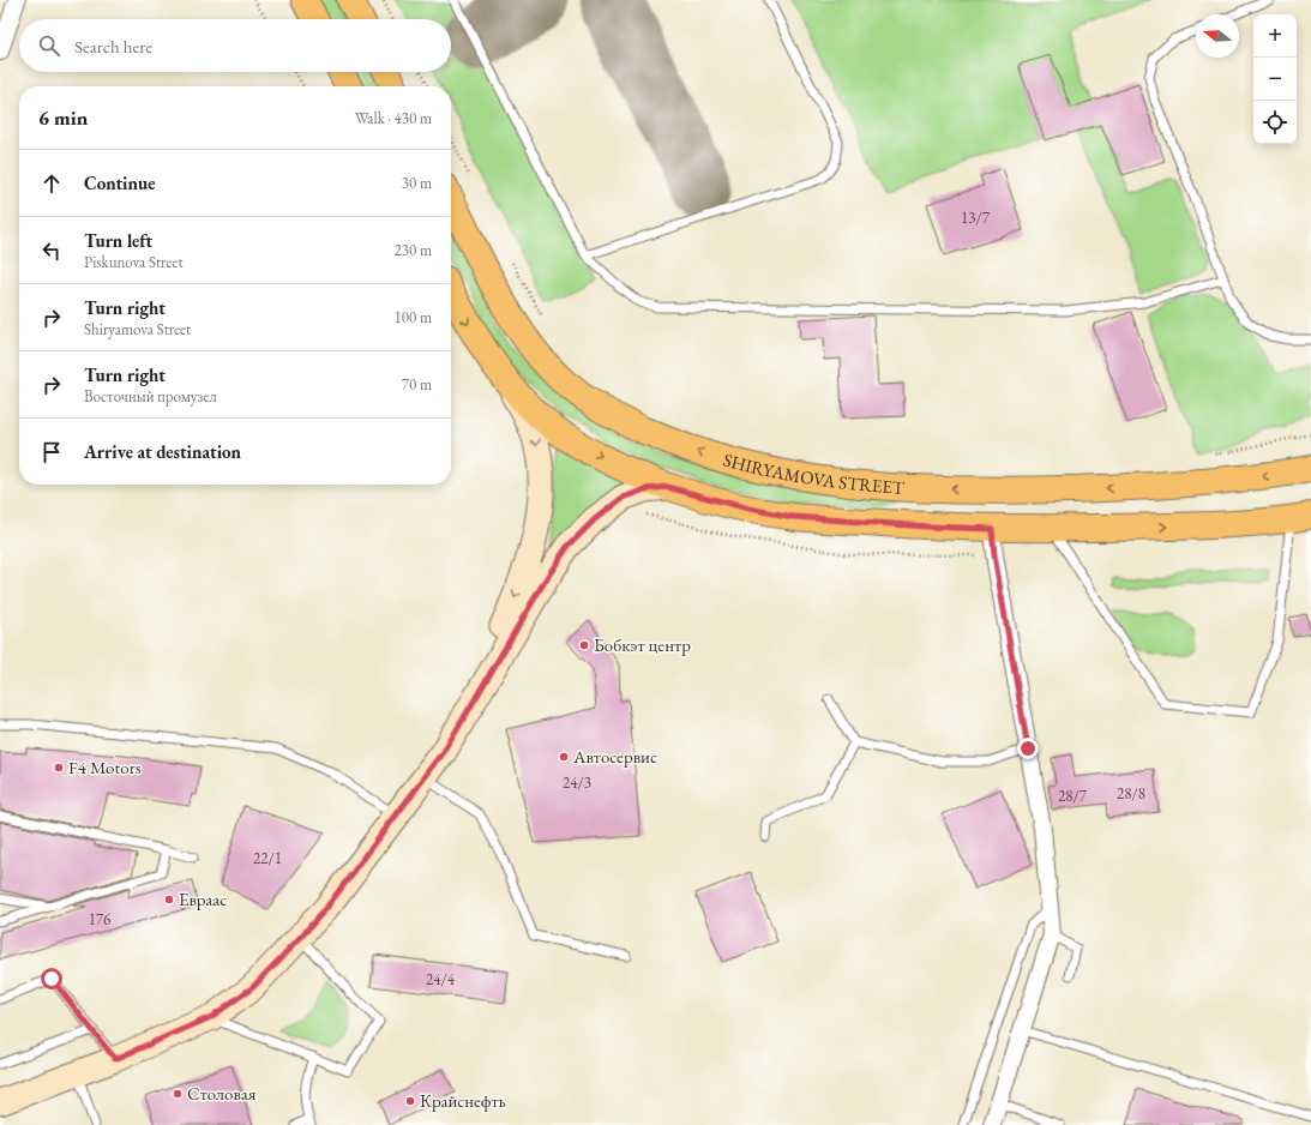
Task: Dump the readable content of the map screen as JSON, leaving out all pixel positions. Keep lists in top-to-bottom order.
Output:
{
  "streets": {
    "main road": ["SHIRYAMOVA STREET"]
  },
  "places": [
    "Бобкэт центр",
    "Автосервис",
    "F4 Motors",
    "Евраас",
    "Столовая",
    "Крайснефть"
  ],
  "house_numbers": [
    "13/7",
    "24/3",
    "28/8",
    "28/7",
    "22/1",
    "176",
    "24/4"
  ],
  "north": "left",
  "page": {
    "map_buttons": ["+", "−"],
    "search": "Search here",
    "heading": ["6 min", "Walk · 430 m"],
    "list": [
      ["Continue", "30 m"],
      ["Turn left", "Piskunova Street", "230 m"],
      ["Turn right", "Shiryamova Street", "100 m"],
      ["Turn right", "Восточный промузел", "70 m"],
      "Arrive at destination"
    ]
  }
}
